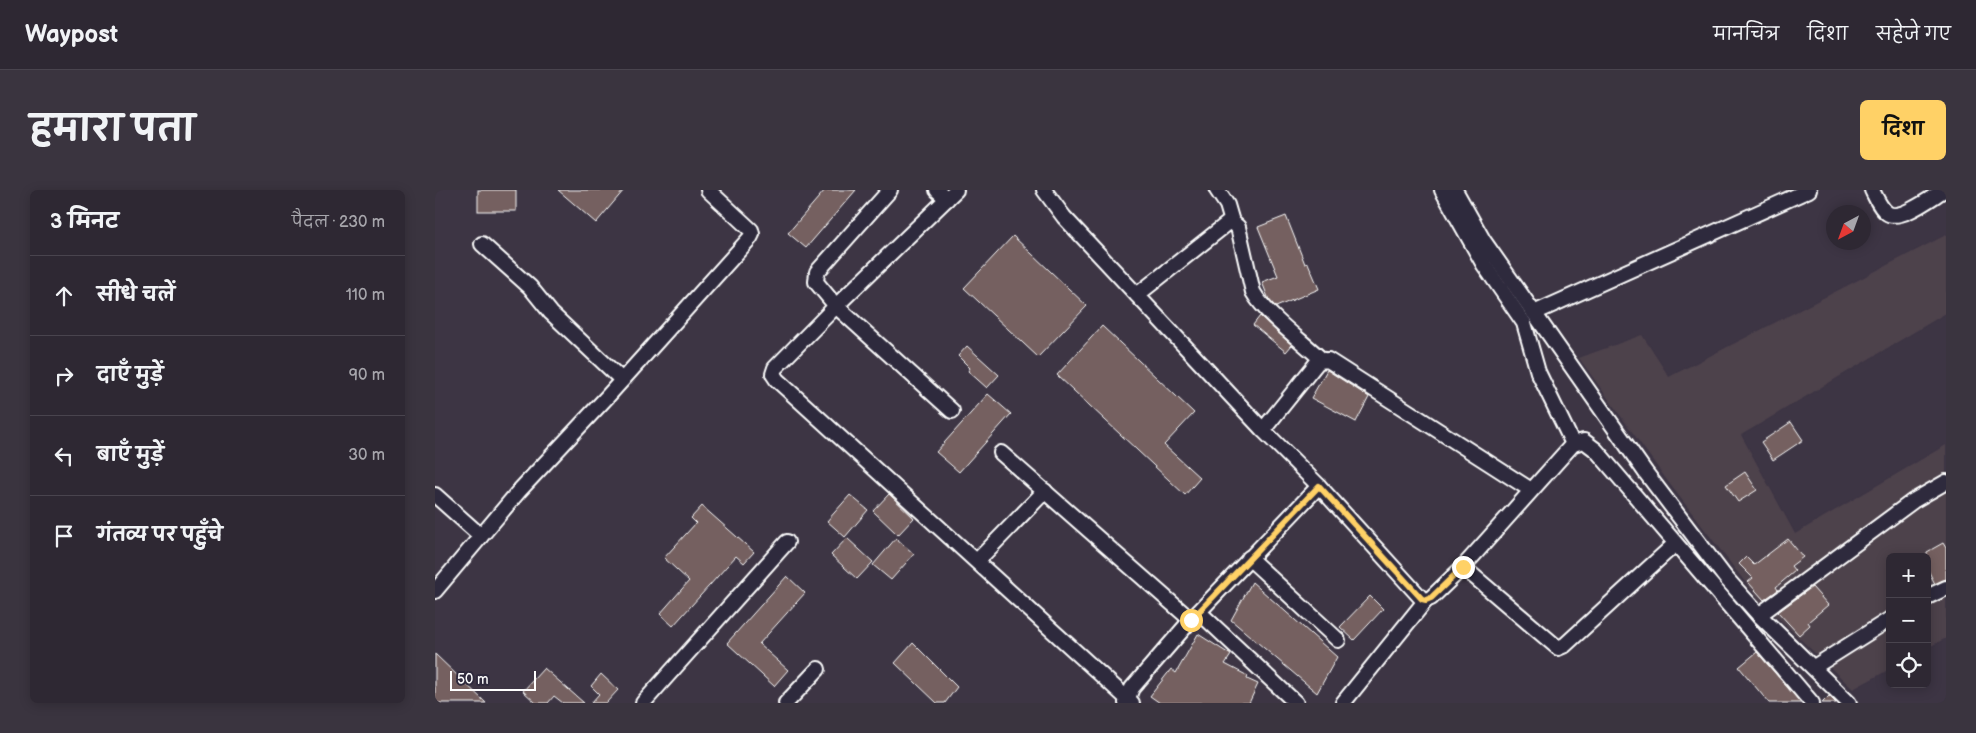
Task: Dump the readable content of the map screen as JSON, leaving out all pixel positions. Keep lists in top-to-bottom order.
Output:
{
  "scale_bar": "50 m",
  "north": "bottom left",
  "page": {
    "header": "Waypost",
    "nav": ["मानचित्र", "दिशा", "सहेजे गए"],
    "title": "हमारा पता",
    "buttons": "दिशा",
    "heading": ["3 मिनट", "पैदल · 230 m"],
    "list": [
      ["सीधे चलें", "110 m"],
      ["दाएँ मुड़ें", "90 m"],
      ["बाएँ मुड़ें", "30 m"],
      "गंतव्य पर पहुँचे"
    ],
    "map_buttons": ["+", "−"],
    "scale": "50 m"
  }
}
